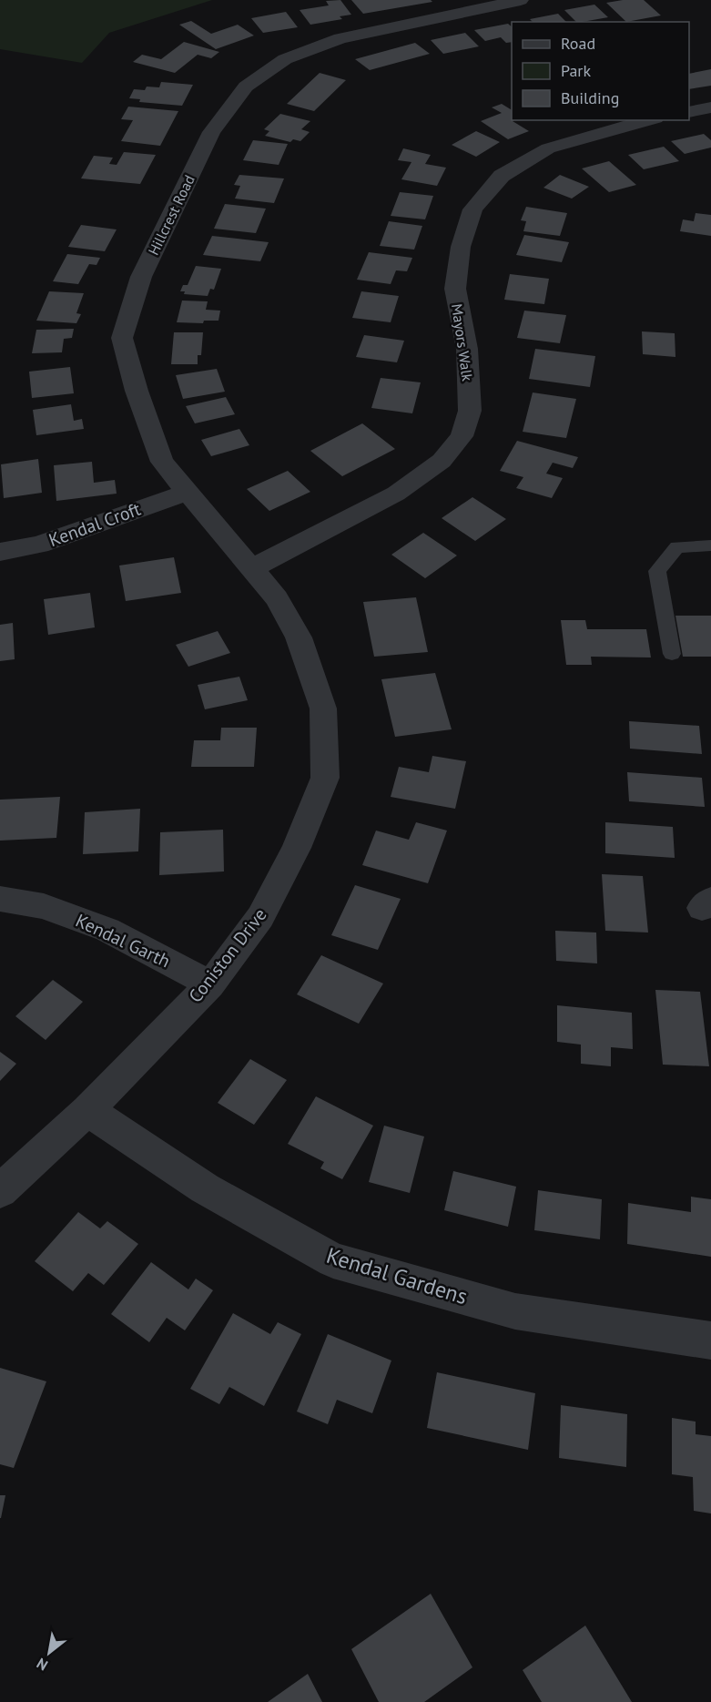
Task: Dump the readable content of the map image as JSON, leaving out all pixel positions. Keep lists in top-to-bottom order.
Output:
{
  "streets": {
    "street": [
      "Hillcrest Road",
      "Mayors Walk",
      "Kendal Croft",
      "Kendal Garth",
      "Coniston Drive",
      "Kendal Gardens"
    ]
  },
  "crossings": [
    ["Hillcrest Road", "Mayors Walk"],
    ["Hillcrest Road", "Kendal Croft"],
    ["Hillcrest Road", "Coniston Drive"],
    ["Kendal Garth", "Coniston Drive"],
    ["Coniston Drive", "Kendal Gardens"]
  ],
  "legend": ["Road", "Park", "Building"],
  "north": "bottom left"
}
